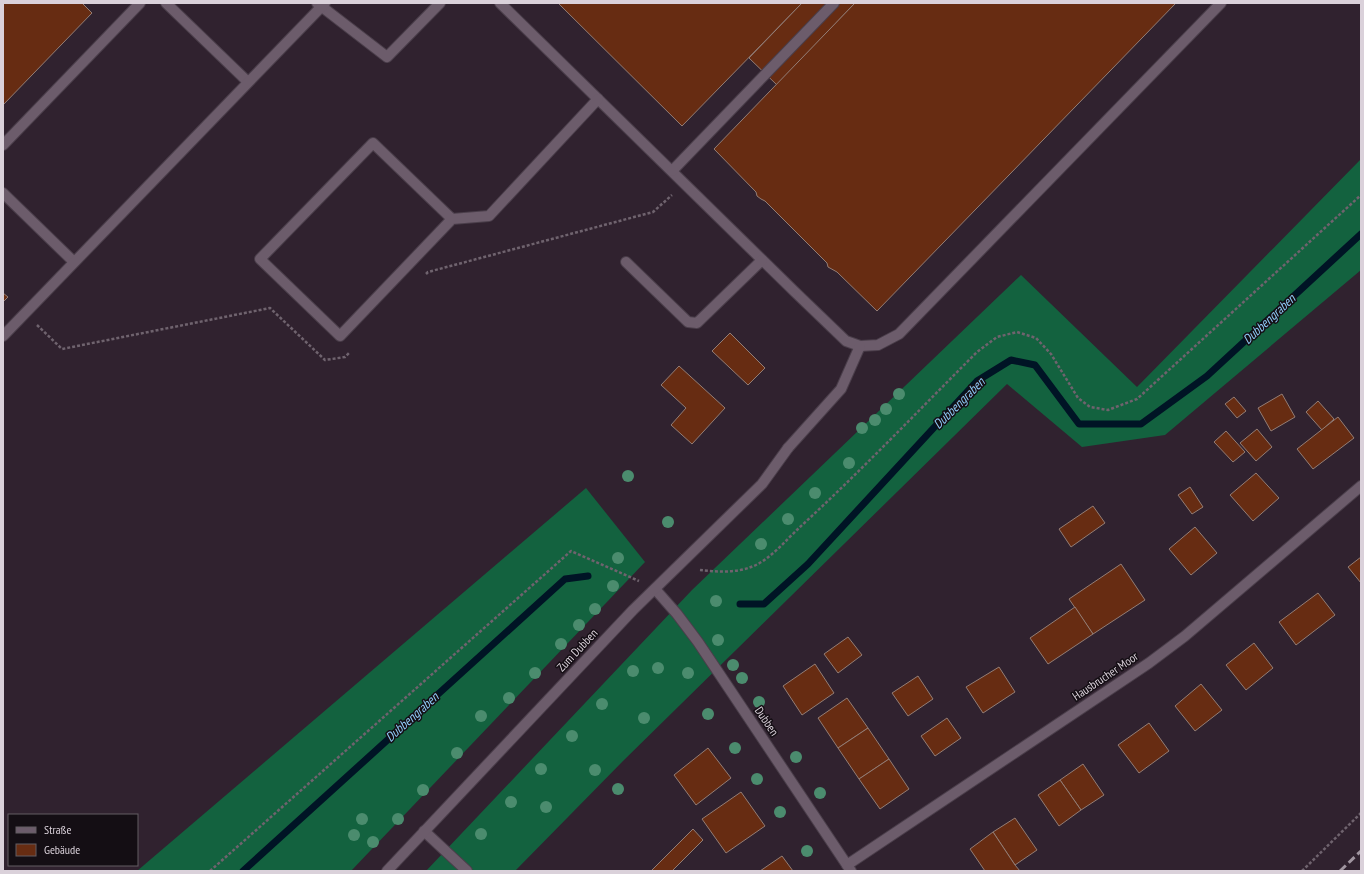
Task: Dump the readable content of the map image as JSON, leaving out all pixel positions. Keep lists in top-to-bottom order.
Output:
{
  "streets": {
    "street": ["Zum Dubben", "Hausbrucher Moor", "Dubben"]
  },
  "crossings": [
    ["Zum Dubben", "Dubben"],
    ["Hausbrucher Moor", "Dubben"]
  ],
  "water": ["Dubbengraben"],
  "legend": ["Straße", "Gebäude"]
}
